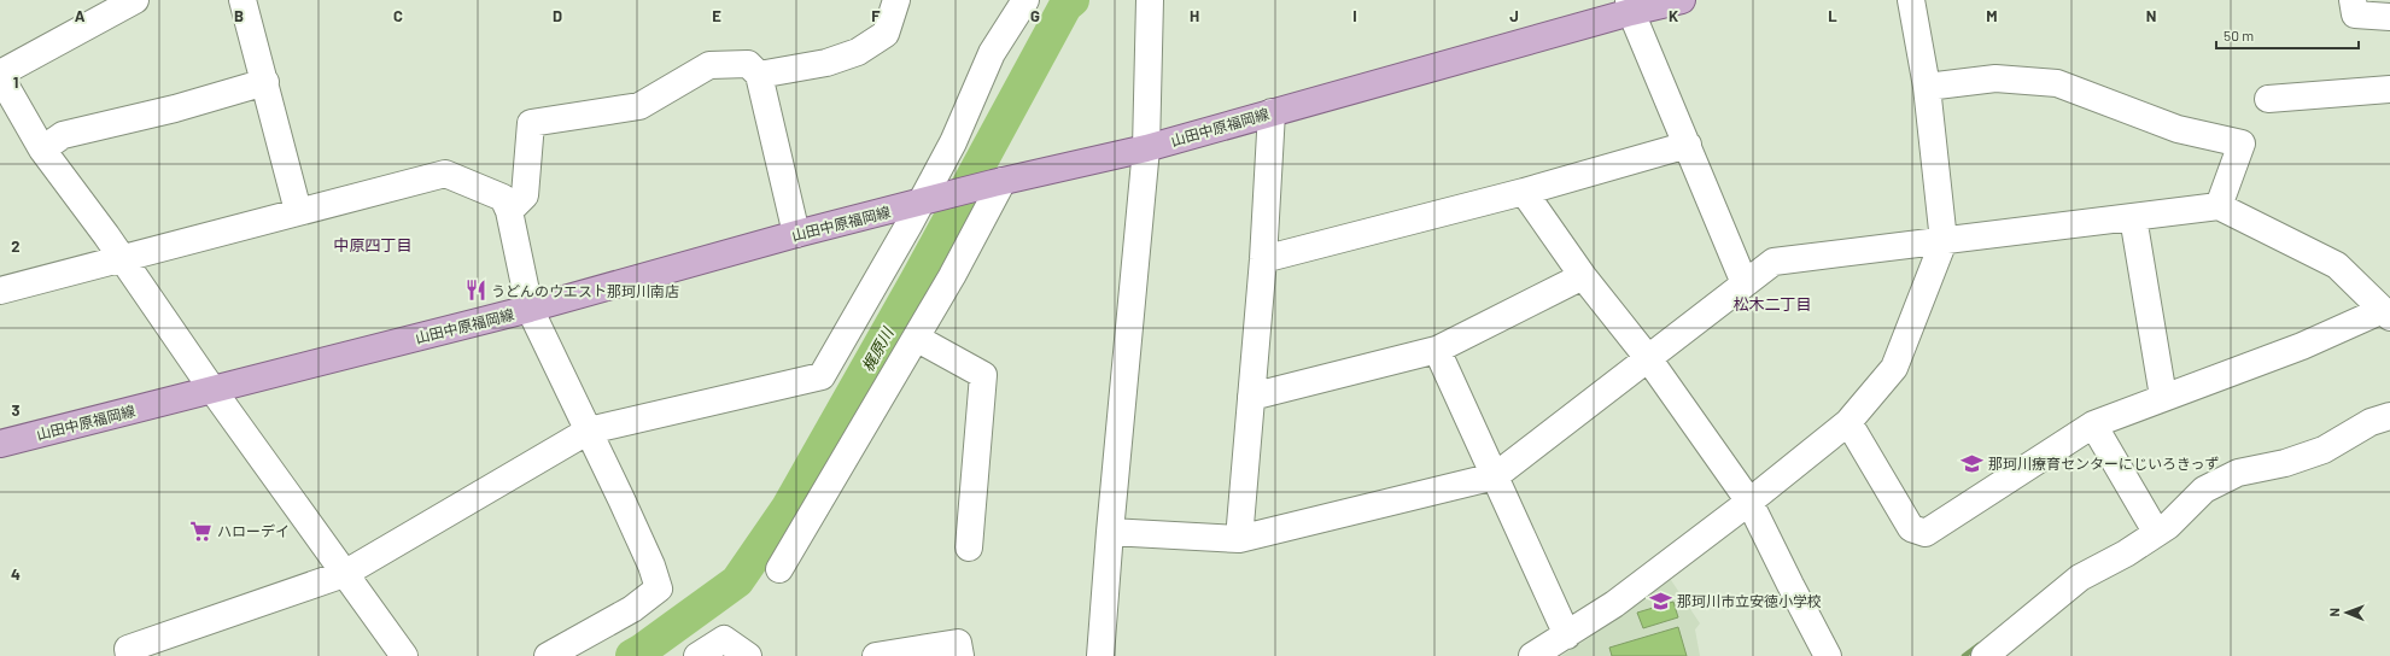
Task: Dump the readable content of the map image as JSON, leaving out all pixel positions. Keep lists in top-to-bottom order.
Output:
{
  "streets": {
    "main road": ["山田中原福岡線"]
  },
  "districts": ["中原四丁目", "松木二丁目"],
  "water": ["梶原川"],
  "places": {
    "restaurant": ["うどんのウエスト那珂川南店"],
    "school or university": ["那珂川療育センターにじいろきっず", "那珂川市立安徳小学校"],
    "supermarket": ["ハローデイ"]
  },
  "scale_bar": "50 m",
  "north": "left",
  "grid": {
    "columns": [
      "A",
      "B",
      "C",
      "D",
      "E",
      "F",
      "G",
      "H",
      "I",
      "J",
      "K",
      "L",
      "M",
      "N"
    ],
    "rows": [
      "1",
      "2",
      "3",
      "4"
    ]
  }
}
